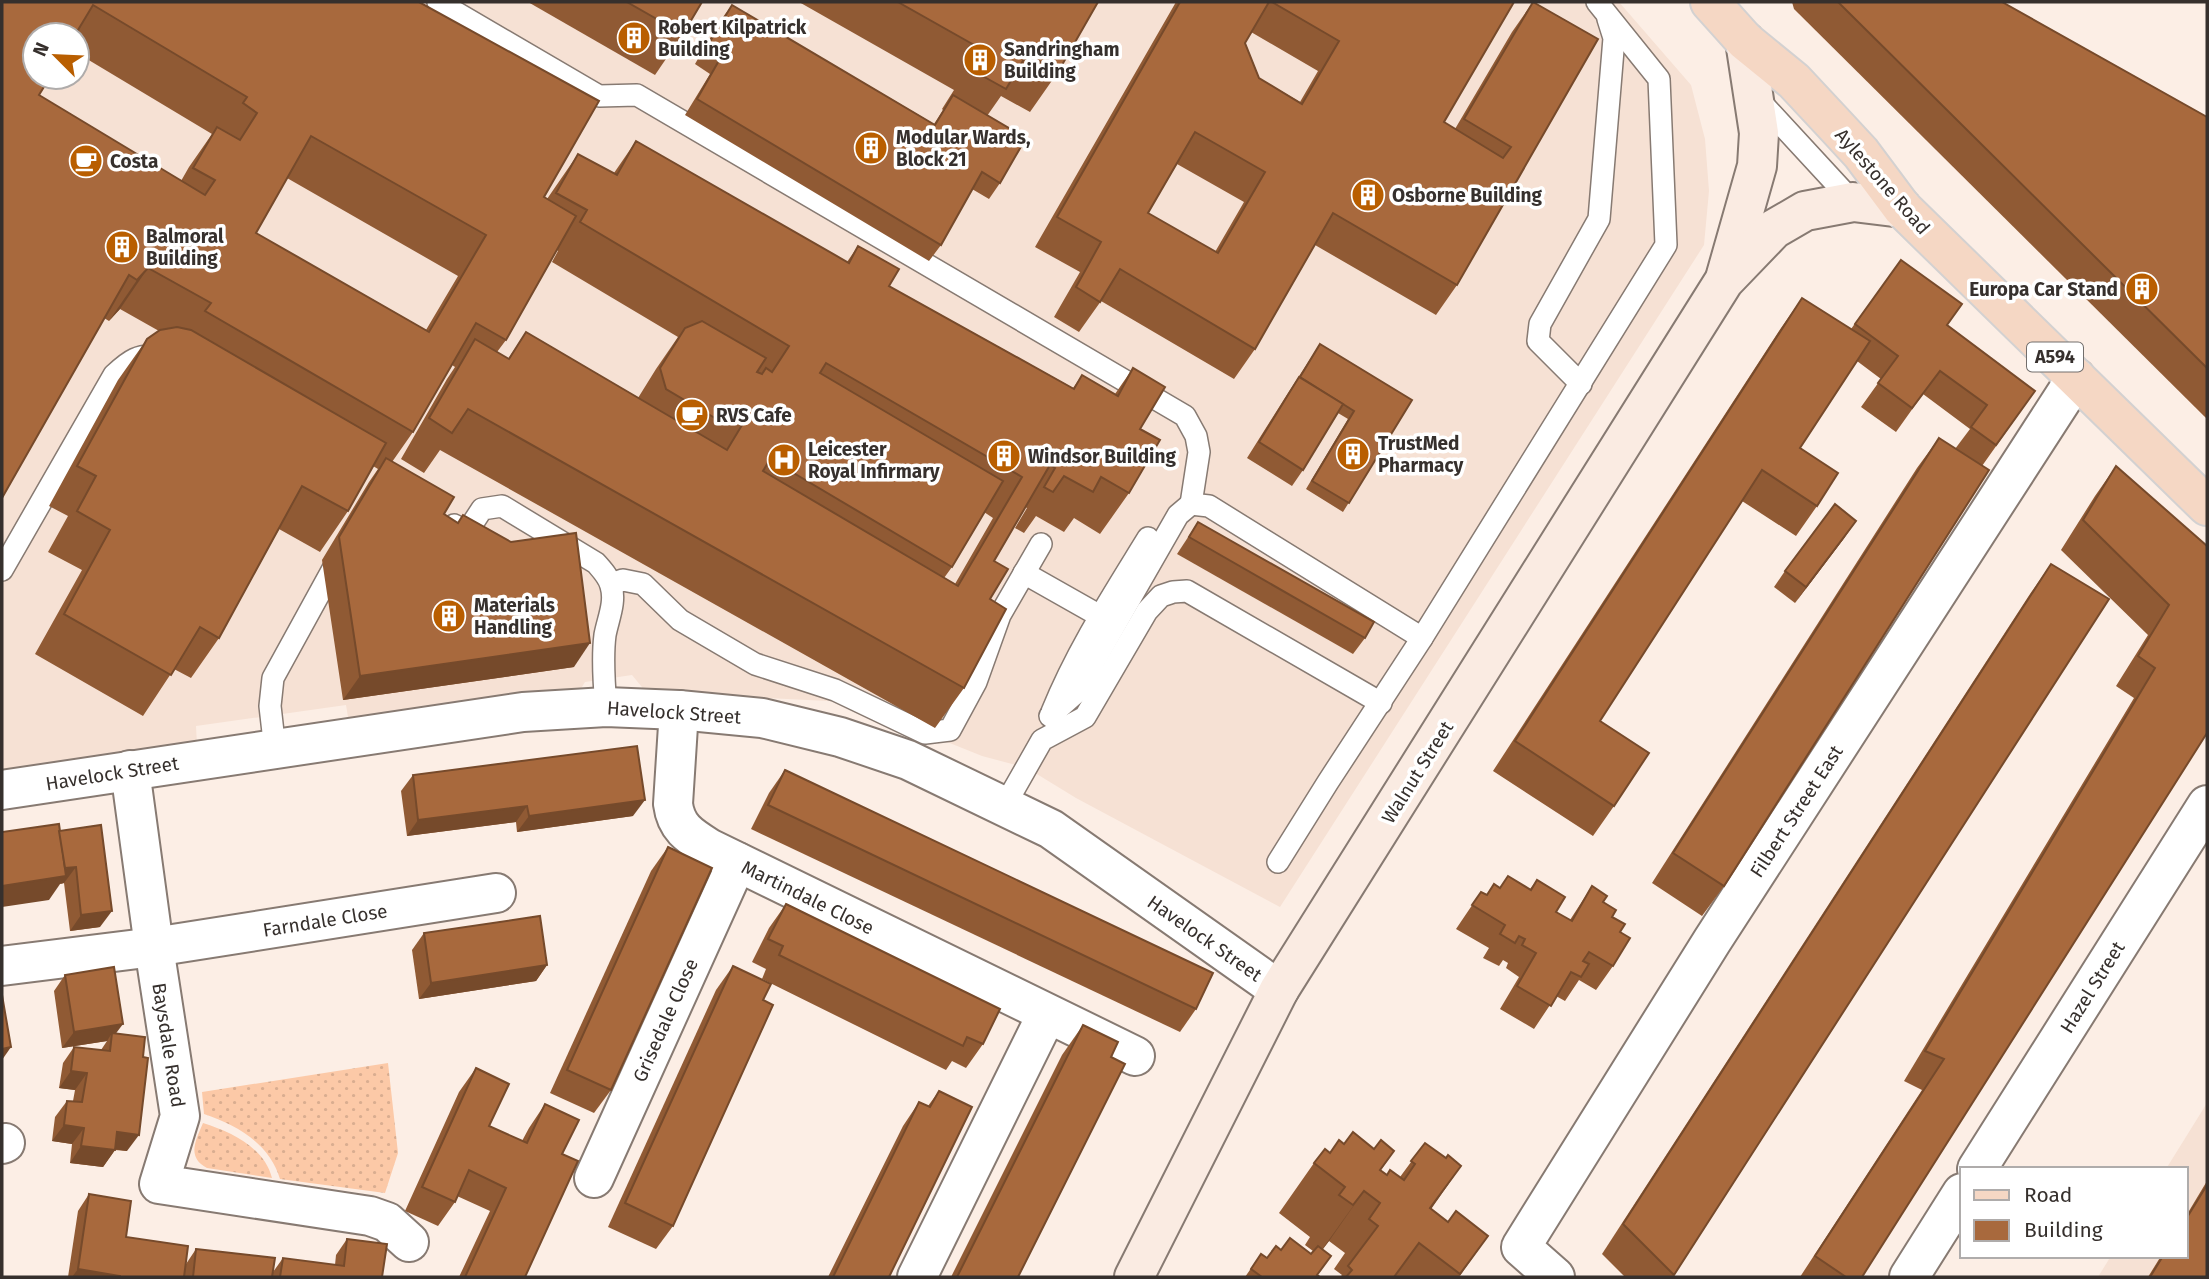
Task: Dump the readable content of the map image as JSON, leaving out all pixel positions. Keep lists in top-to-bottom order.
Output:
{
  "streets": {
    "main road": ["Aylestone Road", "A594"],
    "street": [
      "Havelock Street",
      "Walnut Street",
      "Filbert Street East",
      "Martindale Close",
      "Farndale Close",
      "Hazel Street",
      "Grisedale Close",
      "Baysdale Road"
    ]
  },
  "crossings": [
    ["Aylestone Road", "Walnut Street"],
    ["Aylestone Road", "Filbert Street East"],
    ["Havelock Street", "Walnut Street"],
    ["Havelock Street", "Martindale Close"],
    ["Havelock Street", "Baysdale Road"],
    ["Martindale Close", "Grisedale Close"],
    ["Farndale Close", "Baysdale Road"]
  ],
  "places": {
    "building": [
      "Robert Kilpatrick Building",
      "Sandringham Building",
      "Modular Wards, Block 21",
      "Osborne Building",
      "Balmoral Building",
      "Europa Car Stand",
      "TrustMed Pharmacy",
      "Windsor Building",
      "Materials Handling"
    ],
    "cafe": ["Costa", "RVS Cafe"],
    "hospital": ["Leicester Royal Infirmary"]
  },
  "legend": ["Road", "Building"],
  "north": "top left"
}
